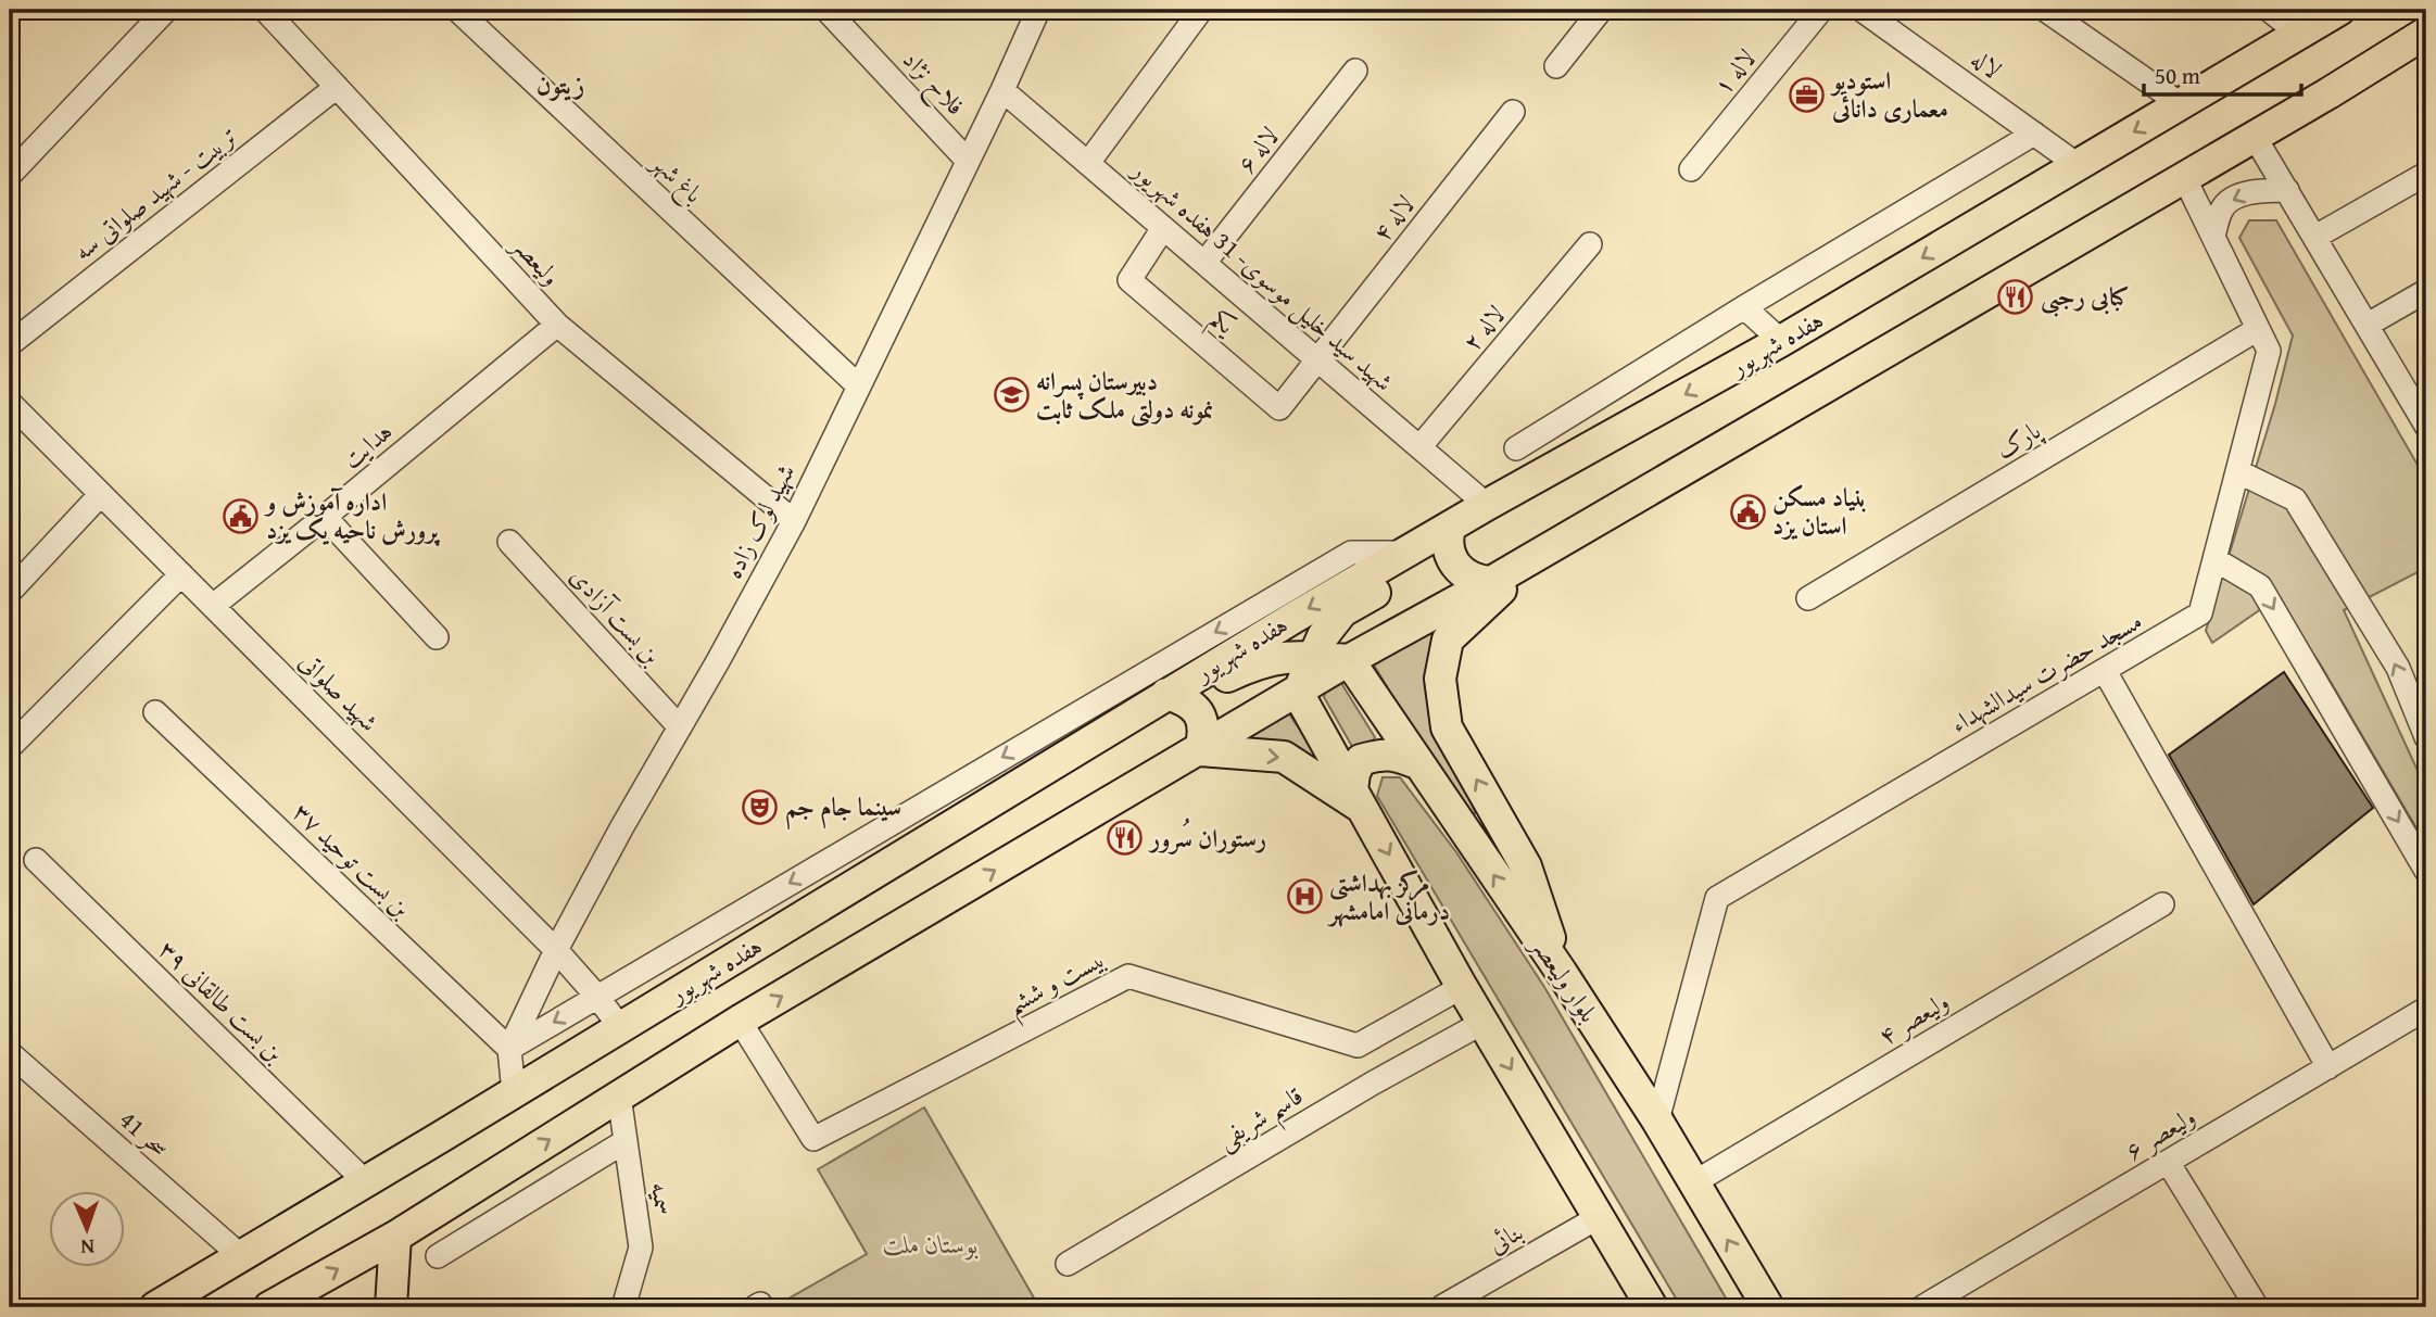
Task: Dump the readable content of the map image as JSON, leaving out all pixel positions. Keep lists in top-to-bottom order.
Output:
{
  "streets": {
    "main road": ["هفده شهریور", "بلوار ولیعصر"],
    "street": [
      "لاله",
      "لاله ۱",
      "فلاح نژاد",
      "لاله ۶",
      "باغ شهر",
      "تربیت - شهید صلواتی سه",
      "لاله ۴",
      "ولیعصر",
      "شهید سید خلیل موسوی- 31 هفده شهریور",
      "یکم",
      "لاله ۲",
      "پارک",
      "هدایت",
      "شهید لوک زاده",
      "بن بست آزادی",
      "مسجد حضرت سیدالشهداء",
      "شهید صلواتی",
      "بن بست توحید ۳۷",
      "بیست و ششم",
      "بن‌ بست طالقانی ۳۹",
      "ولیعصر ۴",
      "قاسم شریفی",
      "سحر 41",
      "ولیعصر ۶",
      "سمیه",
      "بنائی"
    ]
  },
  "crossings": [
    ["لاله", "هفده شهریور"],
    ["فلاح نژاد", "شهید لوک زاده"],
    ["لاله ۶", "شهید سید خلیل موسوی- 31 هفده شهریور"],
    ["باغ شهر", "شهید لوک زاده"],
    ["تربیت - شهید صلواتی سه", "ولیعصر"],
    ["لاله ۴", "شهید سید خلیل موسوی- 31 هفده شهریور"],
    ["لاله ۴", "یکم"],
    ["ولیعصر", "هدایت"],
    ["ولیعصر", "شهید لوک زاده"],
    ["شهید سید خلیل موسوی- 31 هفده شهریور", "یکم"],
    ["شهید سید خلیل موسوی- 31 هفده شهریور", "لاله ۲"],
    ["شهید سید خلیل موسوی- 31 هفده شهریور", "هفده شهریور"],
    ["شهید سید خلیل موسوی- 31 هفده شهریور", "شهید لوک زاده"],
    ["هفده شهریور", "شهید صلواتی"],
    ["هفده شهریور", "بن‌ بست طالقانی ۳۹"],
    ["هفده شهریور", "سحر 41"],
    ["پارک", "مسجد حضرت سیدالشهداء"],
    ["هدایت", "شهید صلواتی"],
    ["شهید لوک زاده", "بن بست آزادی"],
    ["شهید لوک زاده", "شهید صلواتی"],
    ["شهید لوک زاده", "بن بست توحید ۳۷"],
    ["مسجد حضرت سیدالشهداء", "بلوار ولیعصر"],
    ["بلوار ولیعصر", "ولیعصر ۴"]
  ],
  "districts": ["زیتون"],
  "parks": ["بوستان ملت"],
  "places": {
    "office": ["استودیو معماری دانائی"],
    "restaurant": ["کبابی رجبی", "رستوران سُرور"],
    "school or university": ["دبیرستان پسرانه نمونه دولتی ملک ثابت"],
    "public building": ["بنیاد مسکن استان یزد", "اداره آموزش و پرورش ناحیه یک یزد"],
    "theatre": ["سینما جام جم"],
    "hospital": ["مرکز بهداشتی درمانی امامشهر"]
  },
  "scale_bar": "50 m",
  "north": "bottom"
}
